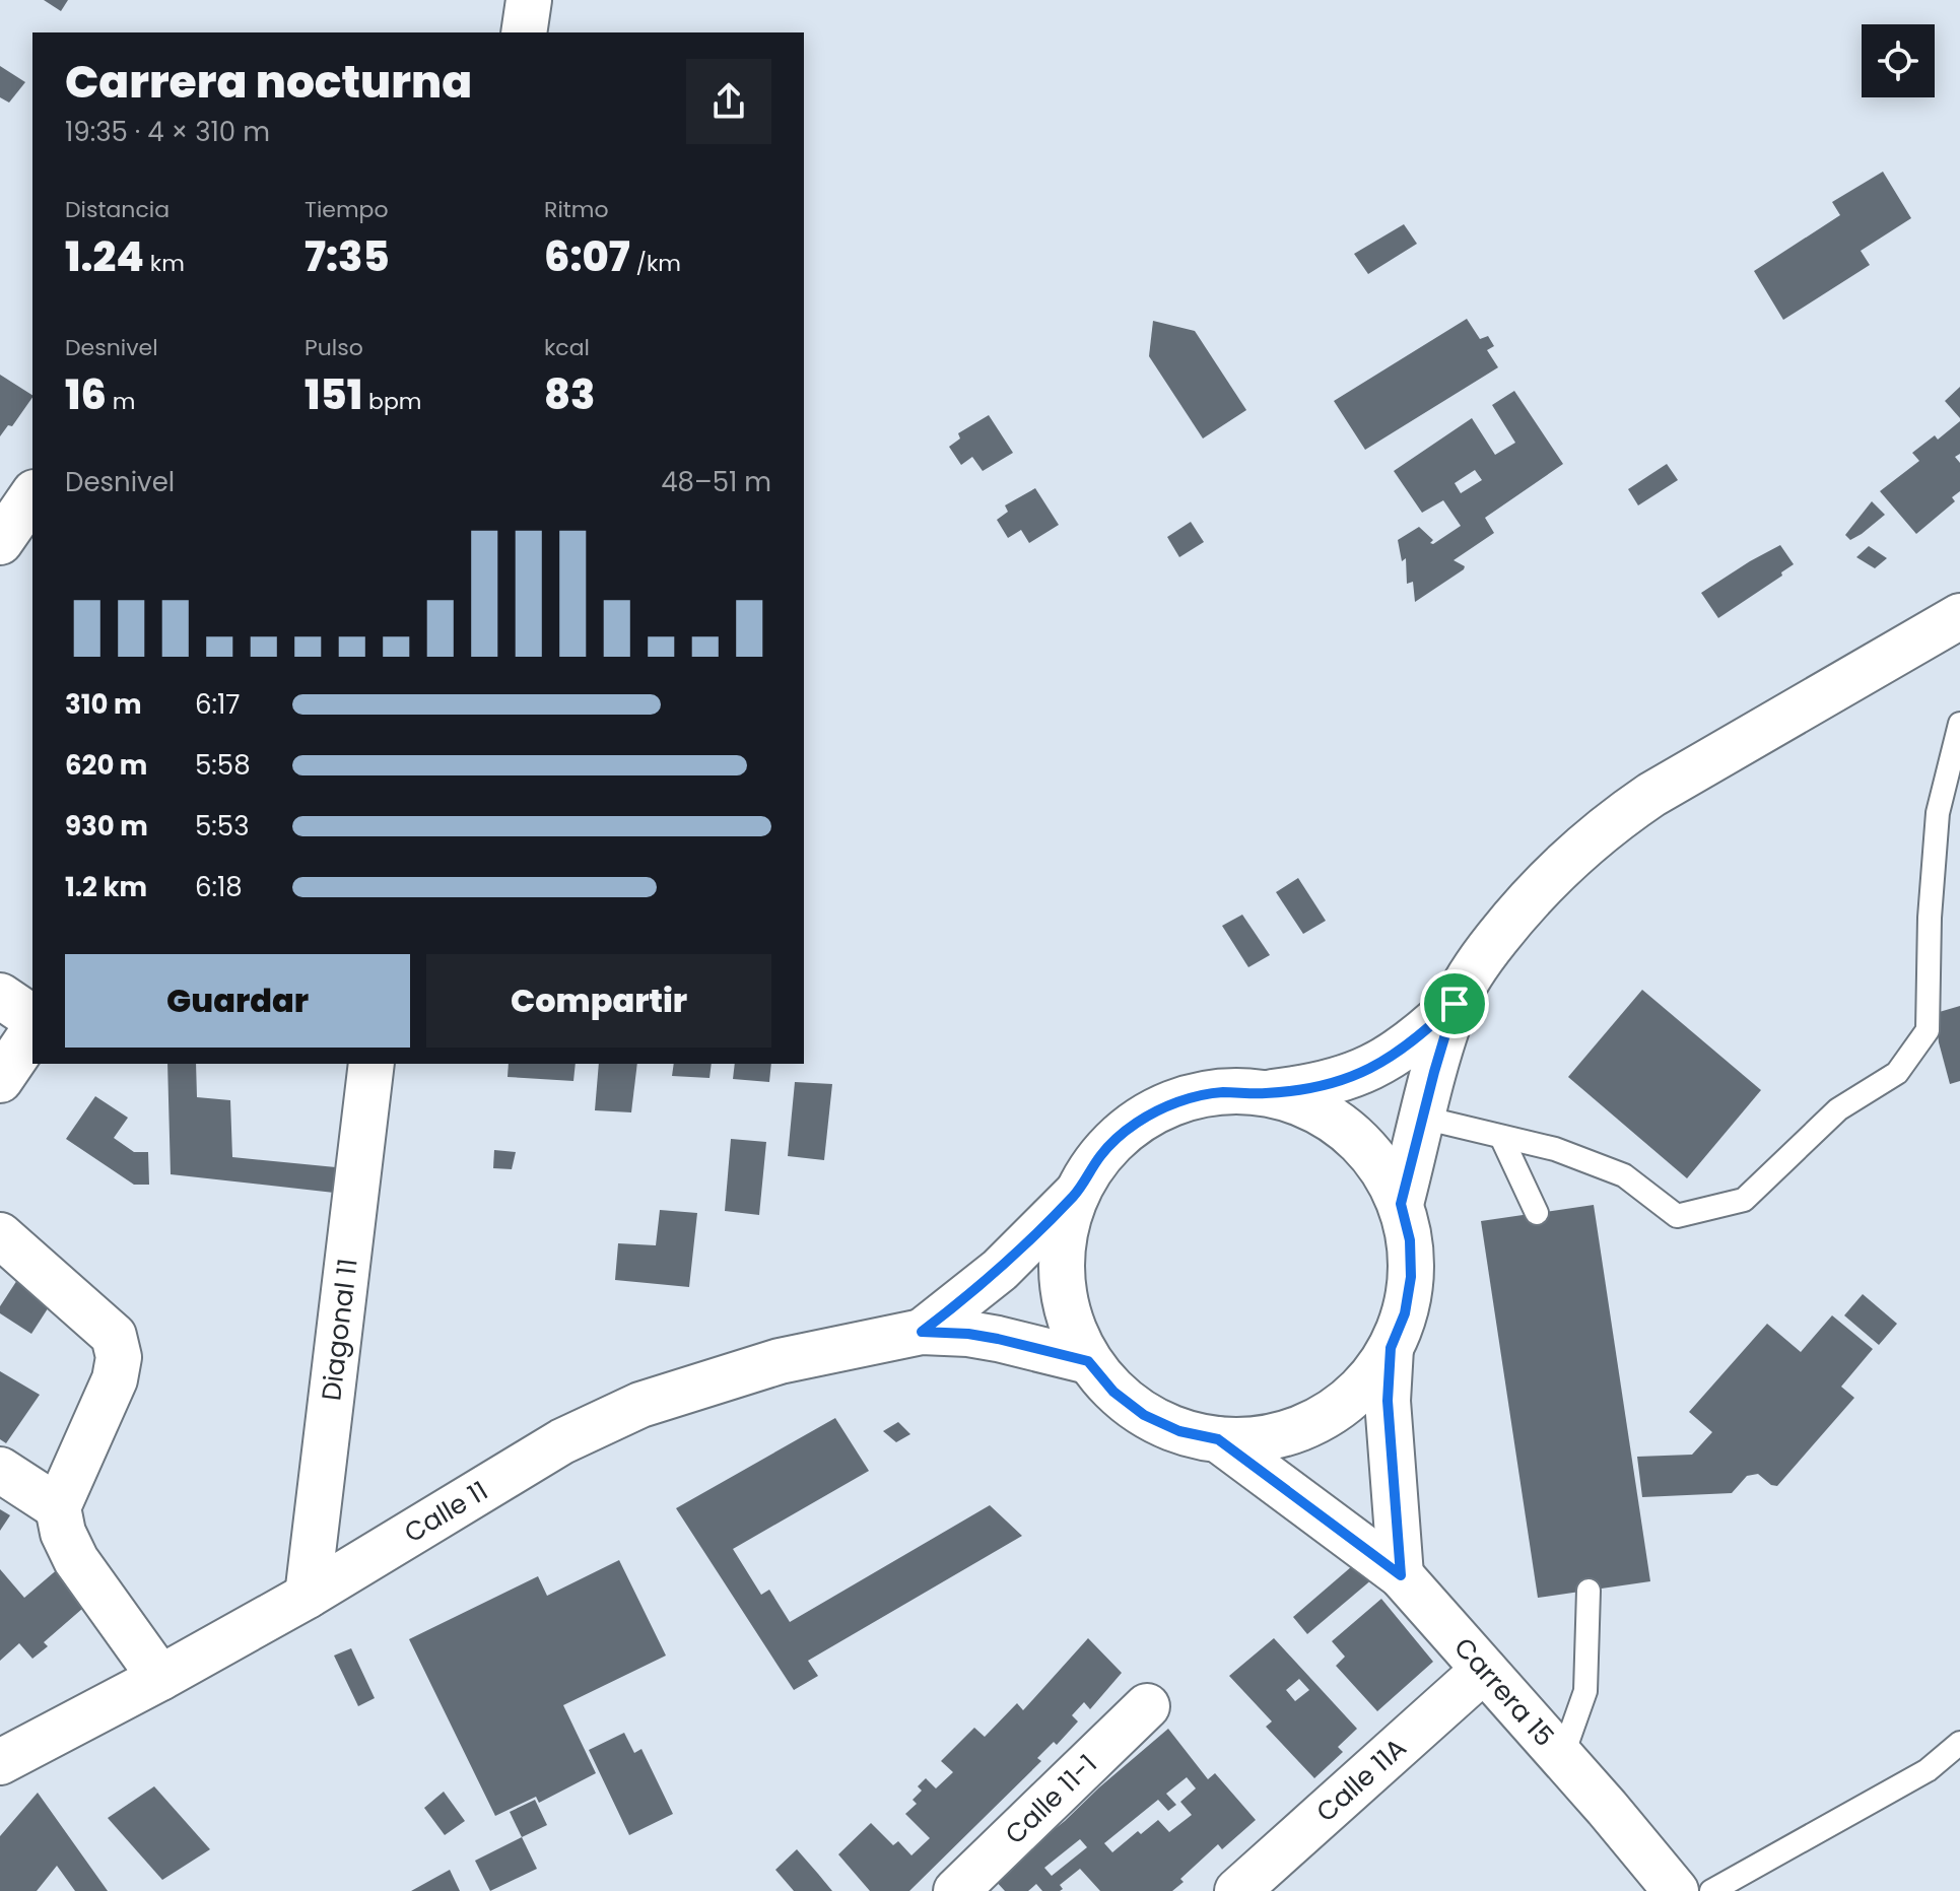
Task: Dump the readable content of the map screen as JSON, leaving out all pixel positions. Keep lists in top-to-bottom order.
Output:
{
  "streets": {
    "main road": [
      "Diagonal 11",
      "Calle 11",
      "Carrera 15",
      "Calle 11A",
      "Calle 11-1"
    ]
  },
  "crossings": [
    ["Diagonal 11", "Calle 11"],
    ["Carrera 15", "Calle 11A"]
  ],
  "page": {
    "heading": ["Carrera nocturna", "19:35 · 4 × 310 m"],
    "stats": [
      ["Distancia", "1.24 km"],
      ["Tiempo", "7:35"],
      ["Ritmo", "6:07 /km"],
      ["Desnivel", "16 m"],
      ["Pulso", "151 bpm"],
      ["kcal", "83"]
    ],
    "chart": ["Desnivel", "48–51 m"],
    "list": [
      {
        "name": "310 m",
        "note": "6:17"
      },
      {
        "name": "620 m",
        "note": "5:58"
      },
      {
        "name": "930 m",
        "note": "5:53"
      },
      {
        "name": "1.2 km",
        "note": "6:18"
      }
    ],
    "buttons": ["Guardar", "Compartir"]
  }
}
